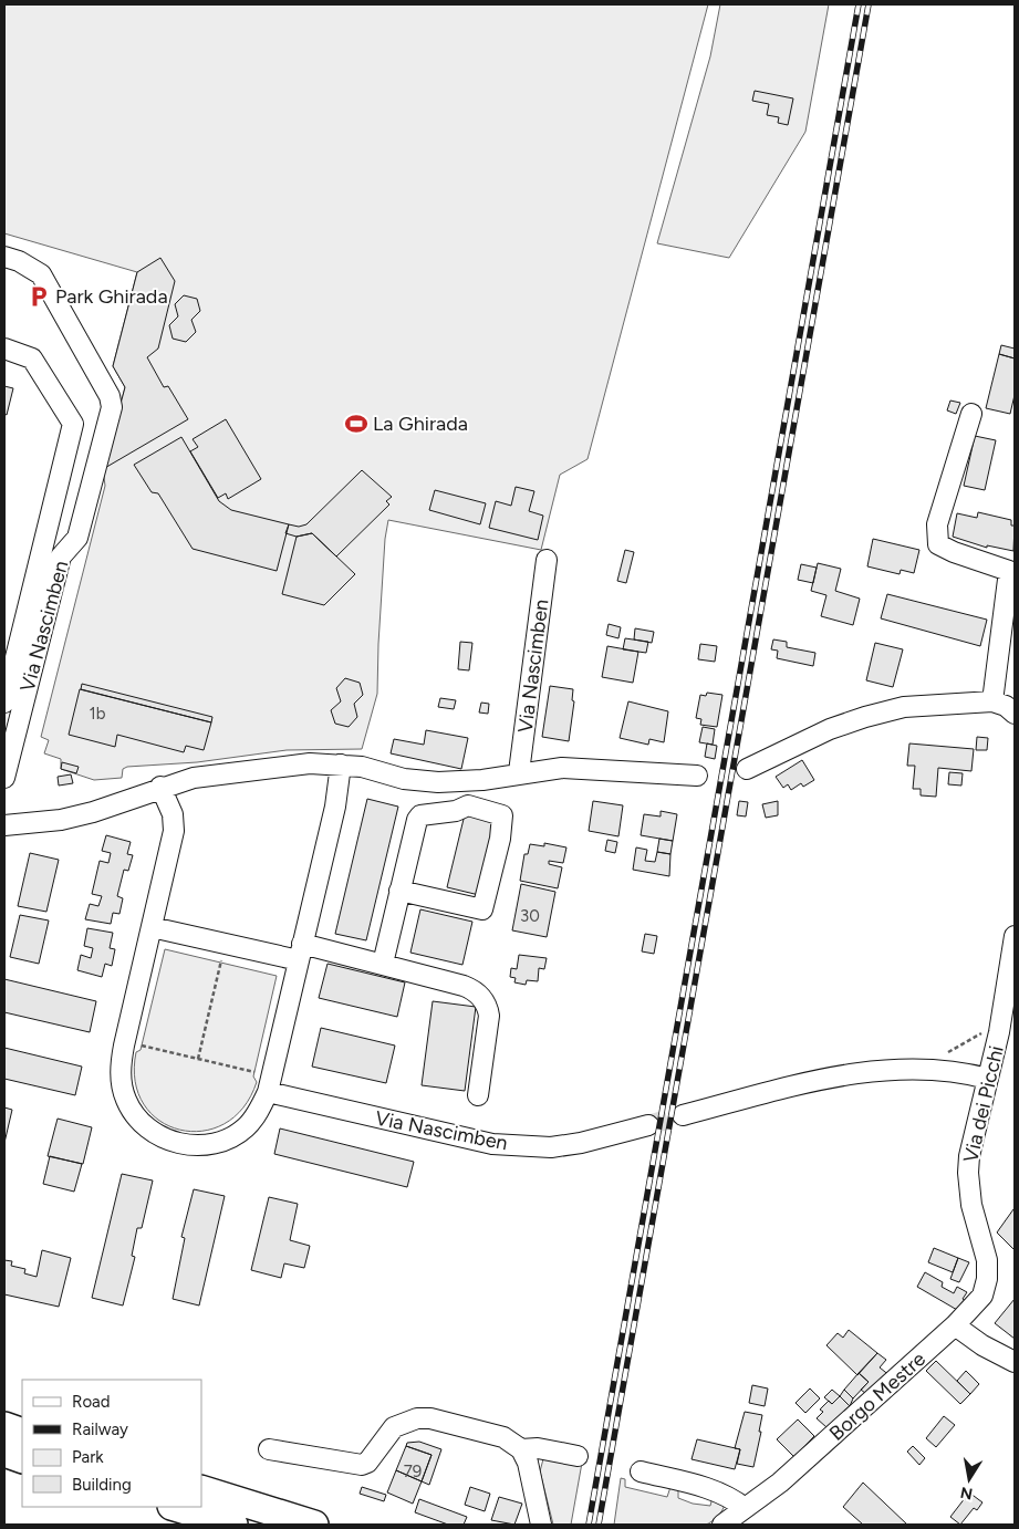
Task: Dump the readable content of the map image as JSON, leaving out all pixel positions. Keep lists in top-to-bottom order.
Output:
{
  "streets": {
    "street": ["Via Nascimben", "Via dei Picchi", "Borgo Mestre"]
  },
  "crossings": [
    ["Via dei Picchi", "Borgo Mestre"]
  ],
  "places": {
    "parking": ["Park Ghirada"],
    "sports": ["La Ghirada"]
  },
  "house_numbers": ["1b", "30", "79"],
  "legend": [
    "Road",
    "Railway",
    "Park",
    "Building"
  ],
  "north": "bottom"
}
